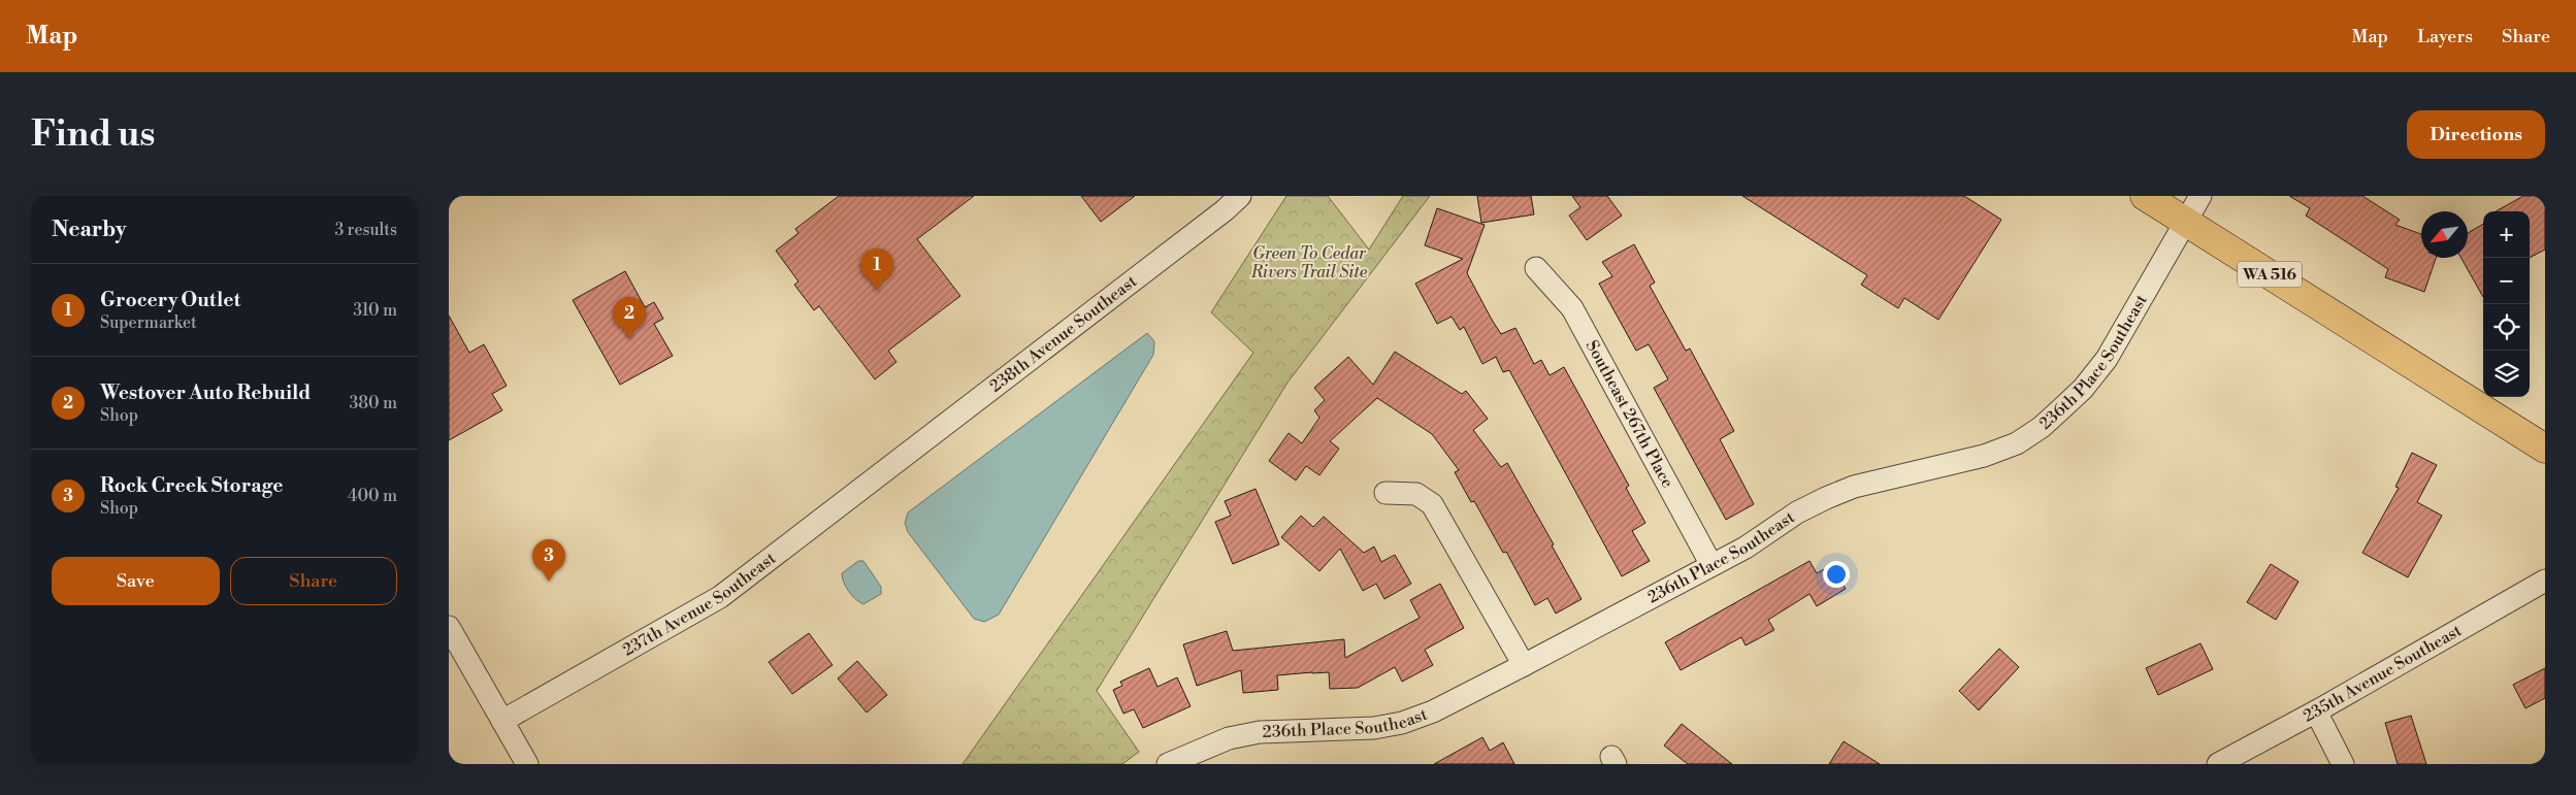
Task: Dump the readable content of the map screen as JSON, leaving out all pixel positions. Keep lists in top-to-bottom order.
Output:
{
  "streets": {
    "main road": ["WA 516"],
    "street": [
      "238th Avenue Southeast",
      "236th Place Southeast",
      "Southeast 267th Place",
      "237th Avenue Southeast",
      "235th Avenue Southeast"
    ]
  },
  "crossings": [
    ["WA 516", "236th Place Southeast"],
    ["238th Avenue Southeast", "237th Avenue Southeast"],
    ["236th Place Southeast", "Southeast 267th Place"]
  ],
  "parks": ["Green To Cedar Rivers Trail Site"],
  "north": "bottom left",
  "page": {
    "header": "Map",
    "nav": ["Map", "Layers", "Share"],
    "buttons": [
      "Directions",
      ["Save", "Share"]
    ],
    "title": "Find us",
    "heading": ["Nearby", "3 results"],
    "map_buttons": ["+", "−"],
    "pins": ["1", "2", "3"],
    "list": [
      {
        "mark": "1",
        "name": "Grocery Outlet",
        "note": "Supermarket",
        "value": "310 m"
      },
      {
        "mark": "2",
        "name": "Westover Auto Rebuild",
        "note": "Shop",
        "value": "380 m"
      },
      {
        "mark": "3",
        "name": "Rock Creek Storage",
        "note": "Shop",
        "value": "400 m"
      }
    ]
  }
}
